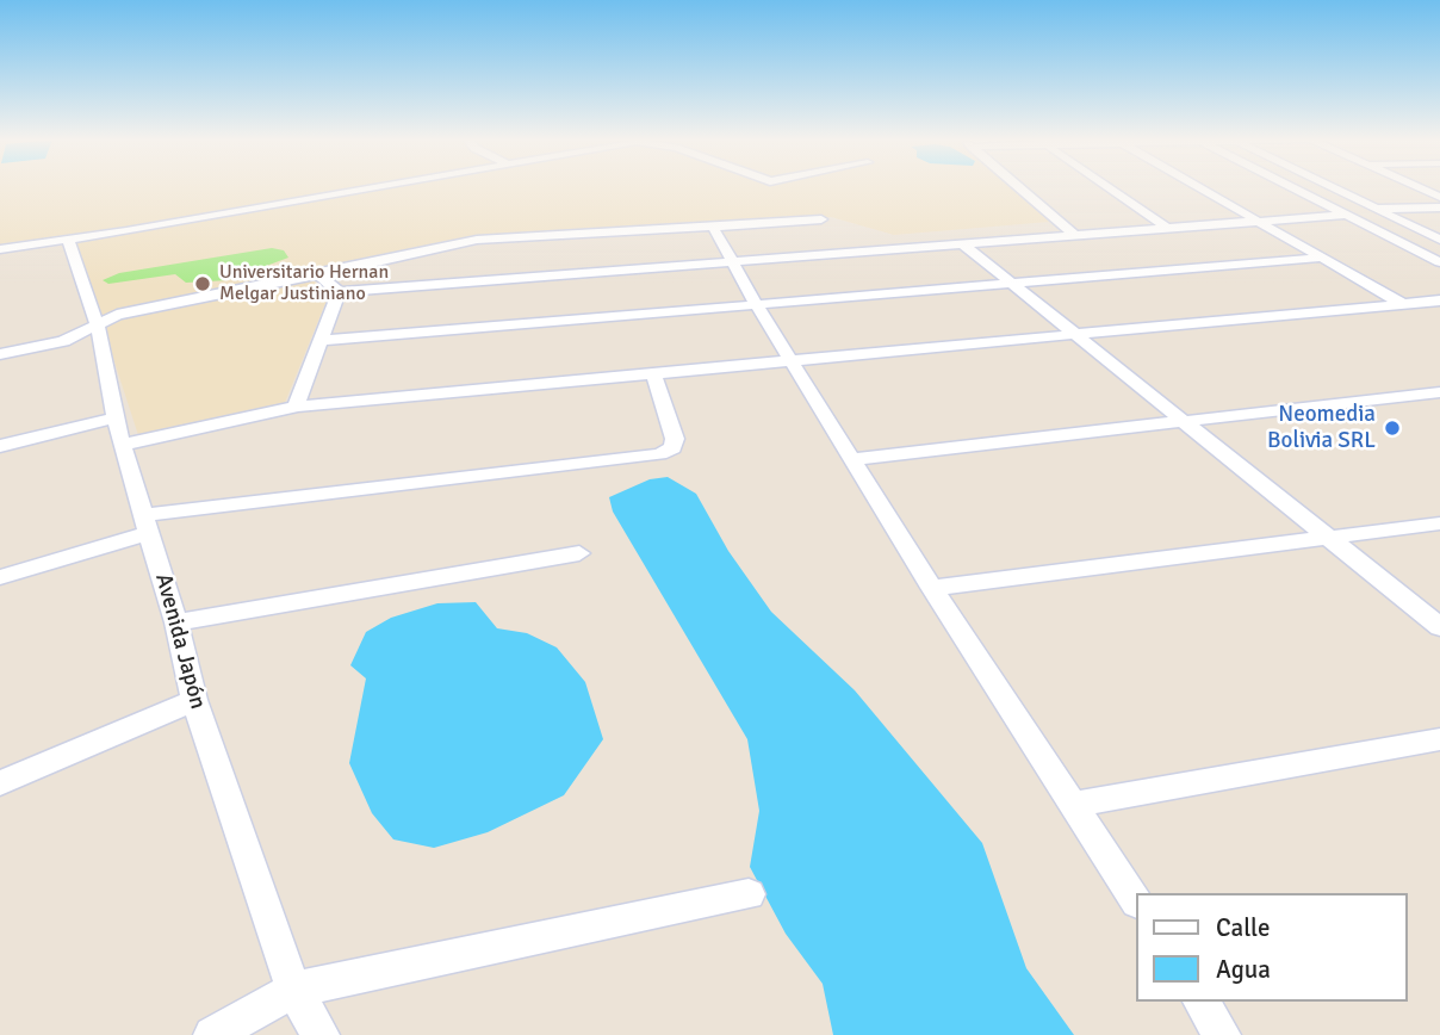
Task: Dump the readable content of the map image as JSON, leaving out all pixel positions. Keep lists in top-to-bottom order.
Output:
{
  "streets": {
    "street": ["Avenida Japón"]
  },
  "places": ["Universitario Hernan Melgar Justiniano", "Neomedia Bolivia SRL"],
  "legend": ["Calle", "Agua"]
}
